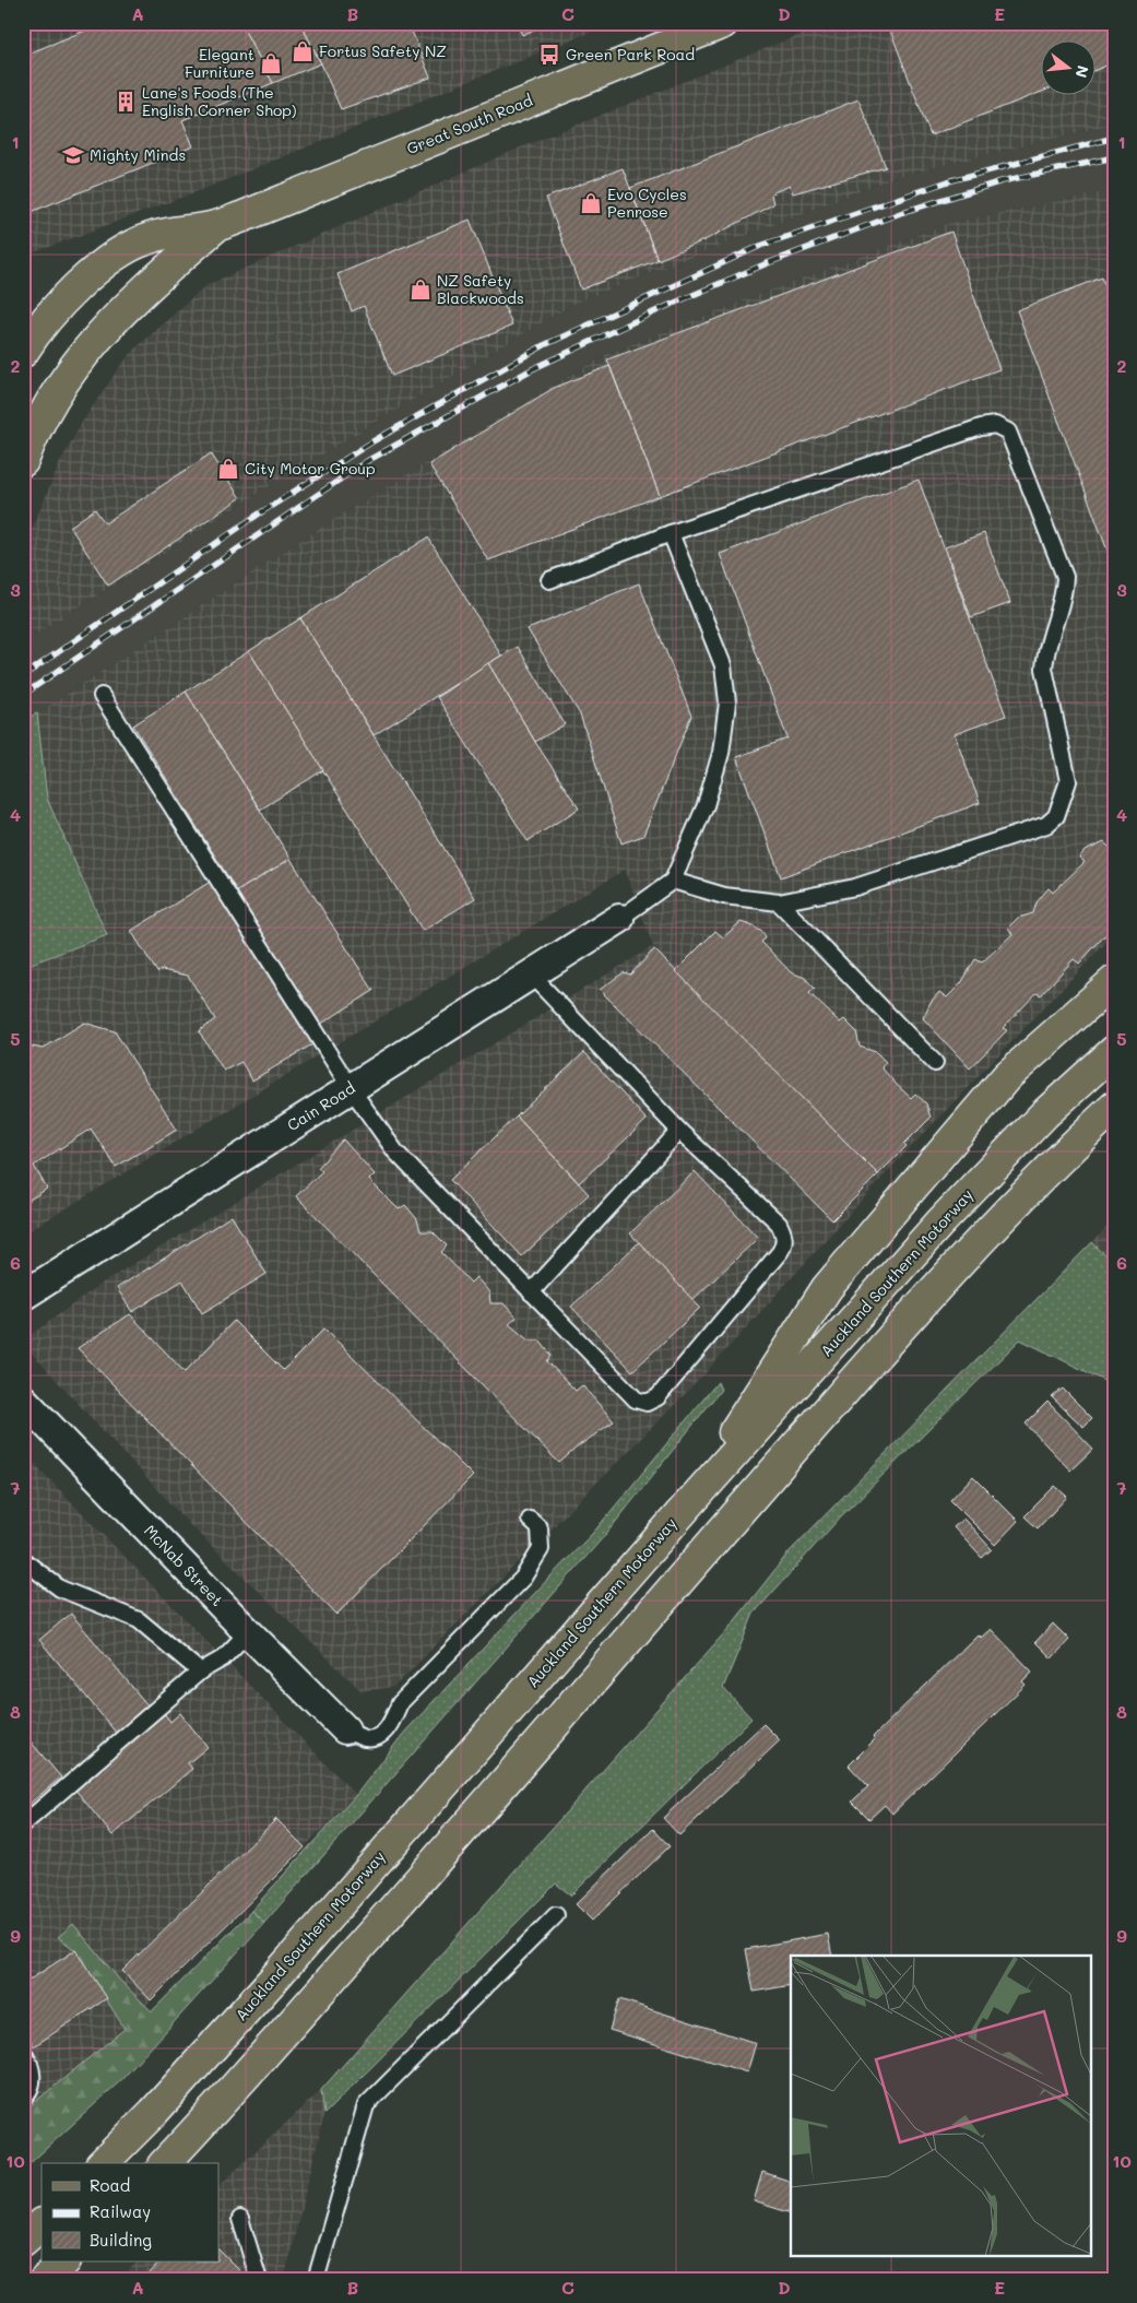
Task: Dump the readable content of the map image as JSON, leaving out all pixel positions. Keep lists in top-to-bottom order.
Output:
{
  "streets": {
    "main road": ["Great South Road", "Auckland Southern Motorway"],
    "street": ["Cain Road", "McNab Street"]
  },
  "places": {
    "shop": [
      "Fortus Safety NZ",
      "Elegant Furniture",
      "Evo Cycles Penrose",
      "NZ Safety Blackwoods",
      "City Motor Group"
    ],
    "bus stop": ["Green Park Road"],
    "building": ["Lane's Foods (The English Corner Shop)"],
    "school or university": ["Mighty Minds"]
  },
  "legend": ["Road", "Railway", "Building"],
  "north": "right",
  "grid": {
    "columns": [
      "A",
      "B",
      "C",
      "D",
      "E"
    ],
    "rows": [
      "1",
      "2",
      "3",
      "4",
      "5",
      "6",
      "7",
      "8",
      "9",
      "10"
    ]
  }
}
